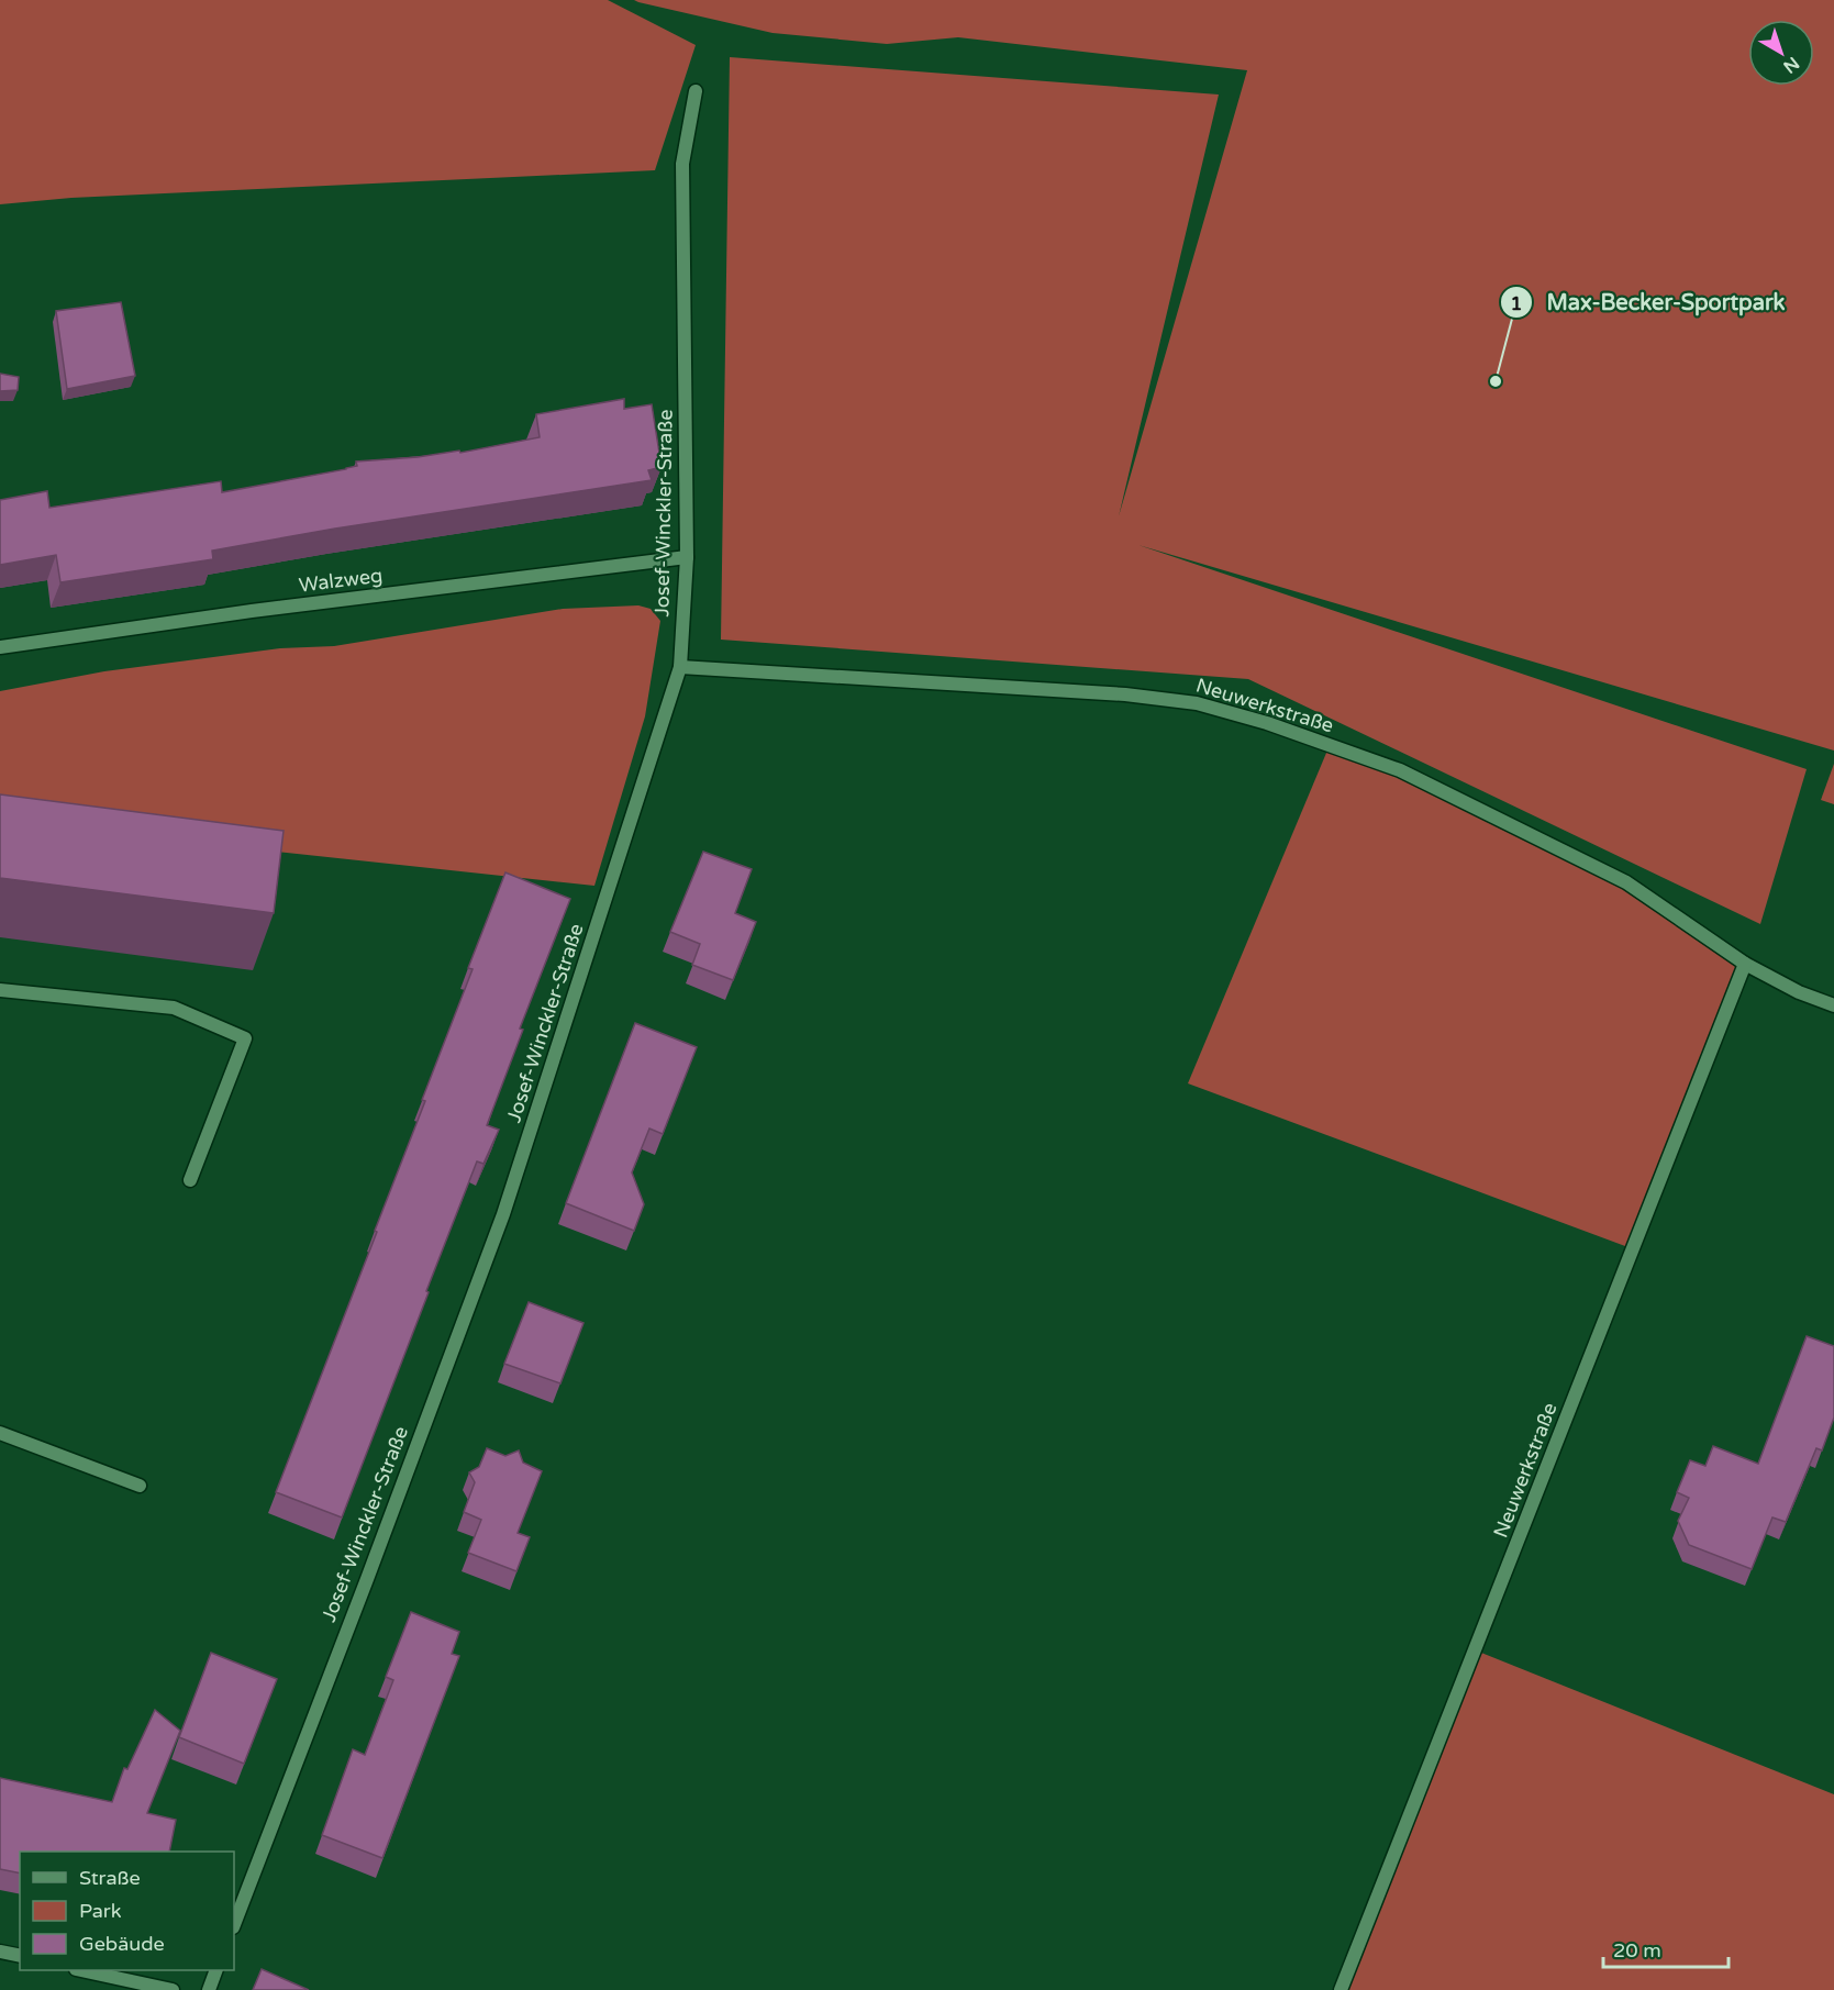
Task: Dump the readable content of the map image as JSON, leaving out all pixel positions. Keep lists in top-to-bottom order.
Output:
{
  "streets": {
    "street": ["Josef-Winckler-Straße", "Walzweg", "Neuwerkstraße"]
  },
  "crossings": [
    ["Josef-Winckler-Straße", "Walzweg"],
    ["Josef-Winckler-Straße", "Neuwerkstraße"]
  ],
  "places": ["Max-Becker-Sportpark"],
  "legend": ["Straße", "Park", "Gebäude"],
  "scale_bar": "20 m",
  "north": "bottom right"
}
